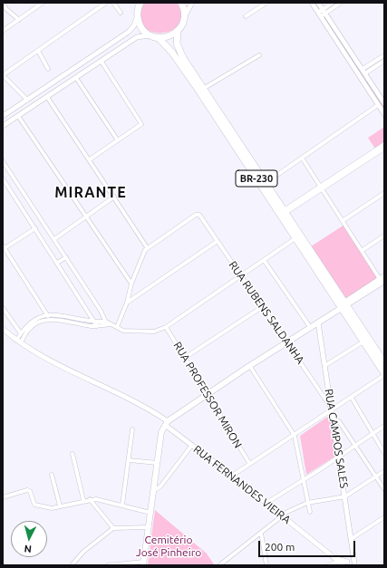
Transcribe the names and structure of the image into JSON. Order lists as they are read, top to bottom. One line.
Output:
{"streets":{"main road":["BR-230"],"street":["RUA RUBENS SALDANHA","RUA PROFESSOR MIRON","RUA CAMPOS SALES","RUA FERNANDES VIEIRA"]},"crossings":[["RUA RUBENS SALDANHA","RUA CAMPOS SALES"],["RUA CAMPOS SALES","RUA FERNANDES VIEIRA"]],"districts":["MIRANTE"],"parks":["Cemitério José Pinheiro"],"scale_bar":"200 m","north":"bottom"}
